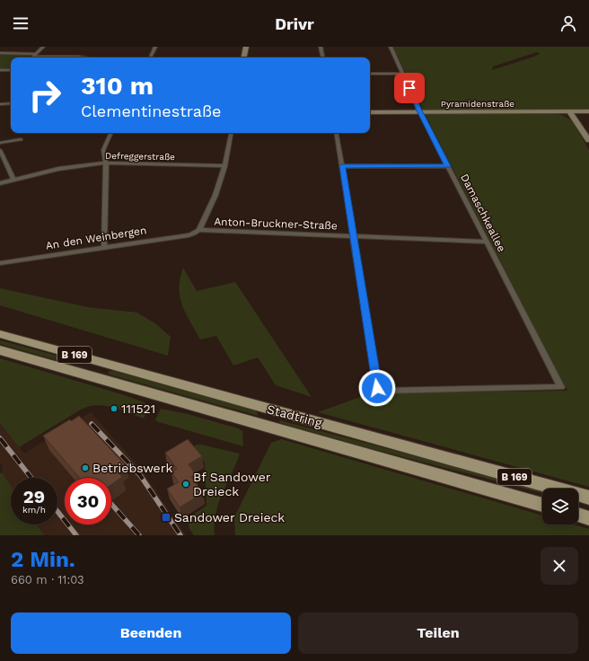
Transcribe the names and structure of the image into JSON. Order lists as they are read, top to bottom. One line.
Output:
{"streets":{"main road":["Pyramidenstraße","B 169","Stadtring"],"street":["Defreggerstraße","Damaschkeallee","Anton-Bruckner-Straße","An den Weinbergen"]},"crossings":[["Pyramidenstraße","Damaschkeallee"],["Damaschkeallee","Anton-Bruckner-Straße"],["Anton-Bruckner-Straße","An den Weinbergen"]],"places":{"other":["111521","Betriebswerk","Bf Sandower Dreieck"],"transit":["Sandower Dreieck"]},"page":{"header":"Drivr","turn":["310 m","Clementinestraße"],"speed":"29 km/h","limit":"30","heading":["2 Min.","660 m · 11:03"],"buttons":["Beenden","Teilen"]}}
